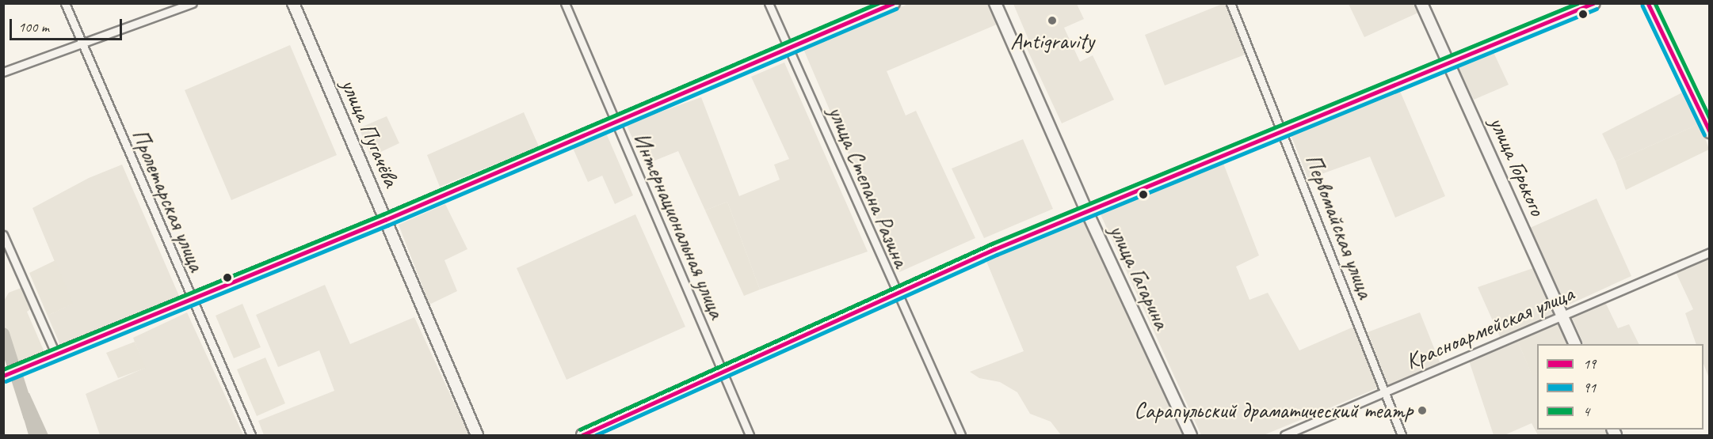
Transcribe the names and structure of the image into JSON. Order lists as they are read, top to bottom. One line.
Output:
{"streets":{"main road":["улица Пугачёва","улица Горького","улица Гагарина"],"street":["улица Степана Разина","Пролетарская улица","Интернациональная улица","Первомайская улица","Красноармейская улица"]},"crossings":[["улица Горького","Красноармейская улица"],["Первомайская улица","Красноармейская улица"]],"places":["Antigravity","Сарапульский драматический театр"],"lines":["transit line 19","transit line 4","transit line 91"],"legend":["19","91","4"],"scale_bar":"100 m"}
